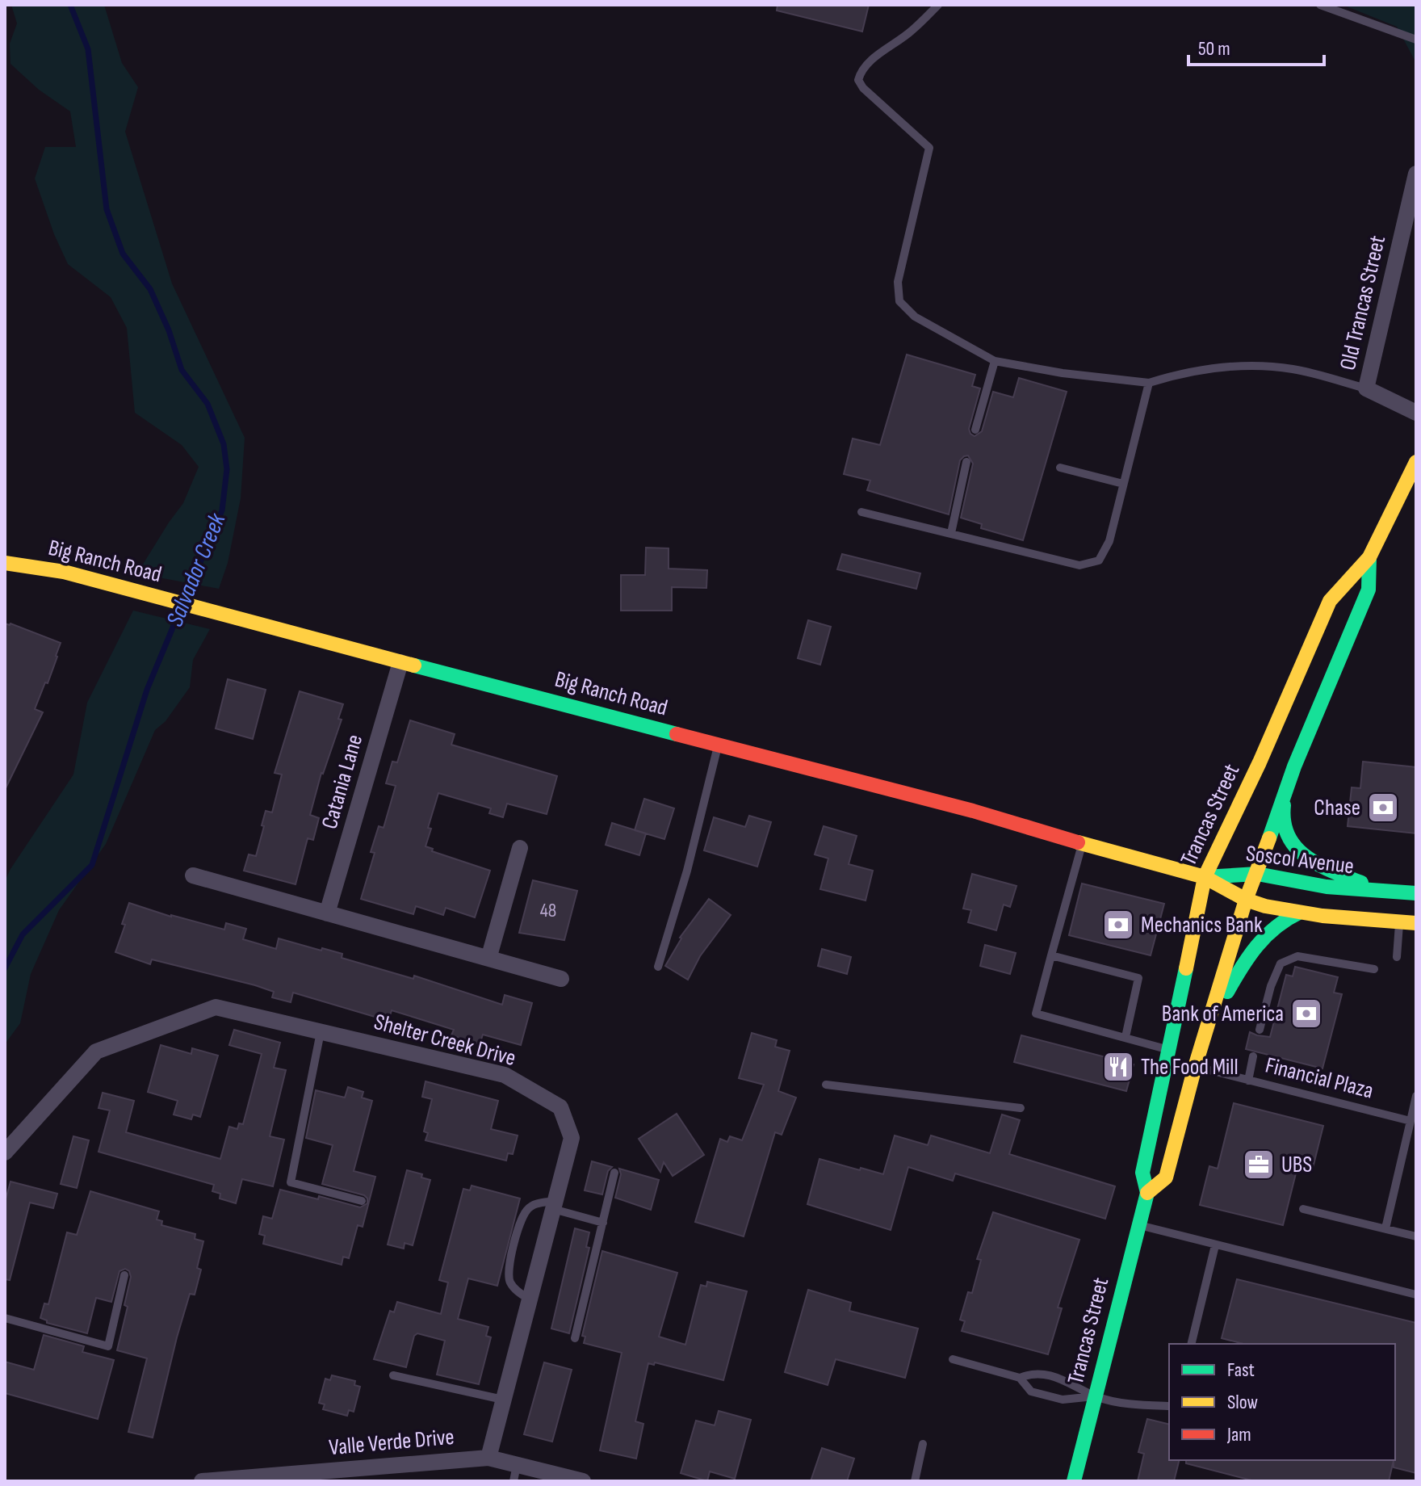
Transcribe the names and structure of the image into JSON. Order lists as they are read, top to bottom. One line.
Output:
{"streets":{"main road":["Big Ranch Road","Trancas Street","Soscol Avenue"],"street":["Old Trancas Street","Catania Lane","Shelter Creek Drive","Valle Verde Drive"],"lane":["Financial Plaza"]},"crossings":[["Big Ranch Road","Catania Lane"],["Big Ranch Road","Trancas Street"],["Big Ranch Road","Soscol Avenue"],["Trancas Street","Soscol Avenue"],["Trancas Street","Financial Plaza"],["Shelter Creek Drive","Valle Verde Drive"]],"water":["Salvador Creek"],"places":{"bank":["Chase","Mechanics Bank","Bank of America"],"restaurant":["The Food Mill"],"office":["UBS"]},"house_numbers":["48"],"legend":["Fast","Slow","Jam"],"scale_bar":"50 m"}
